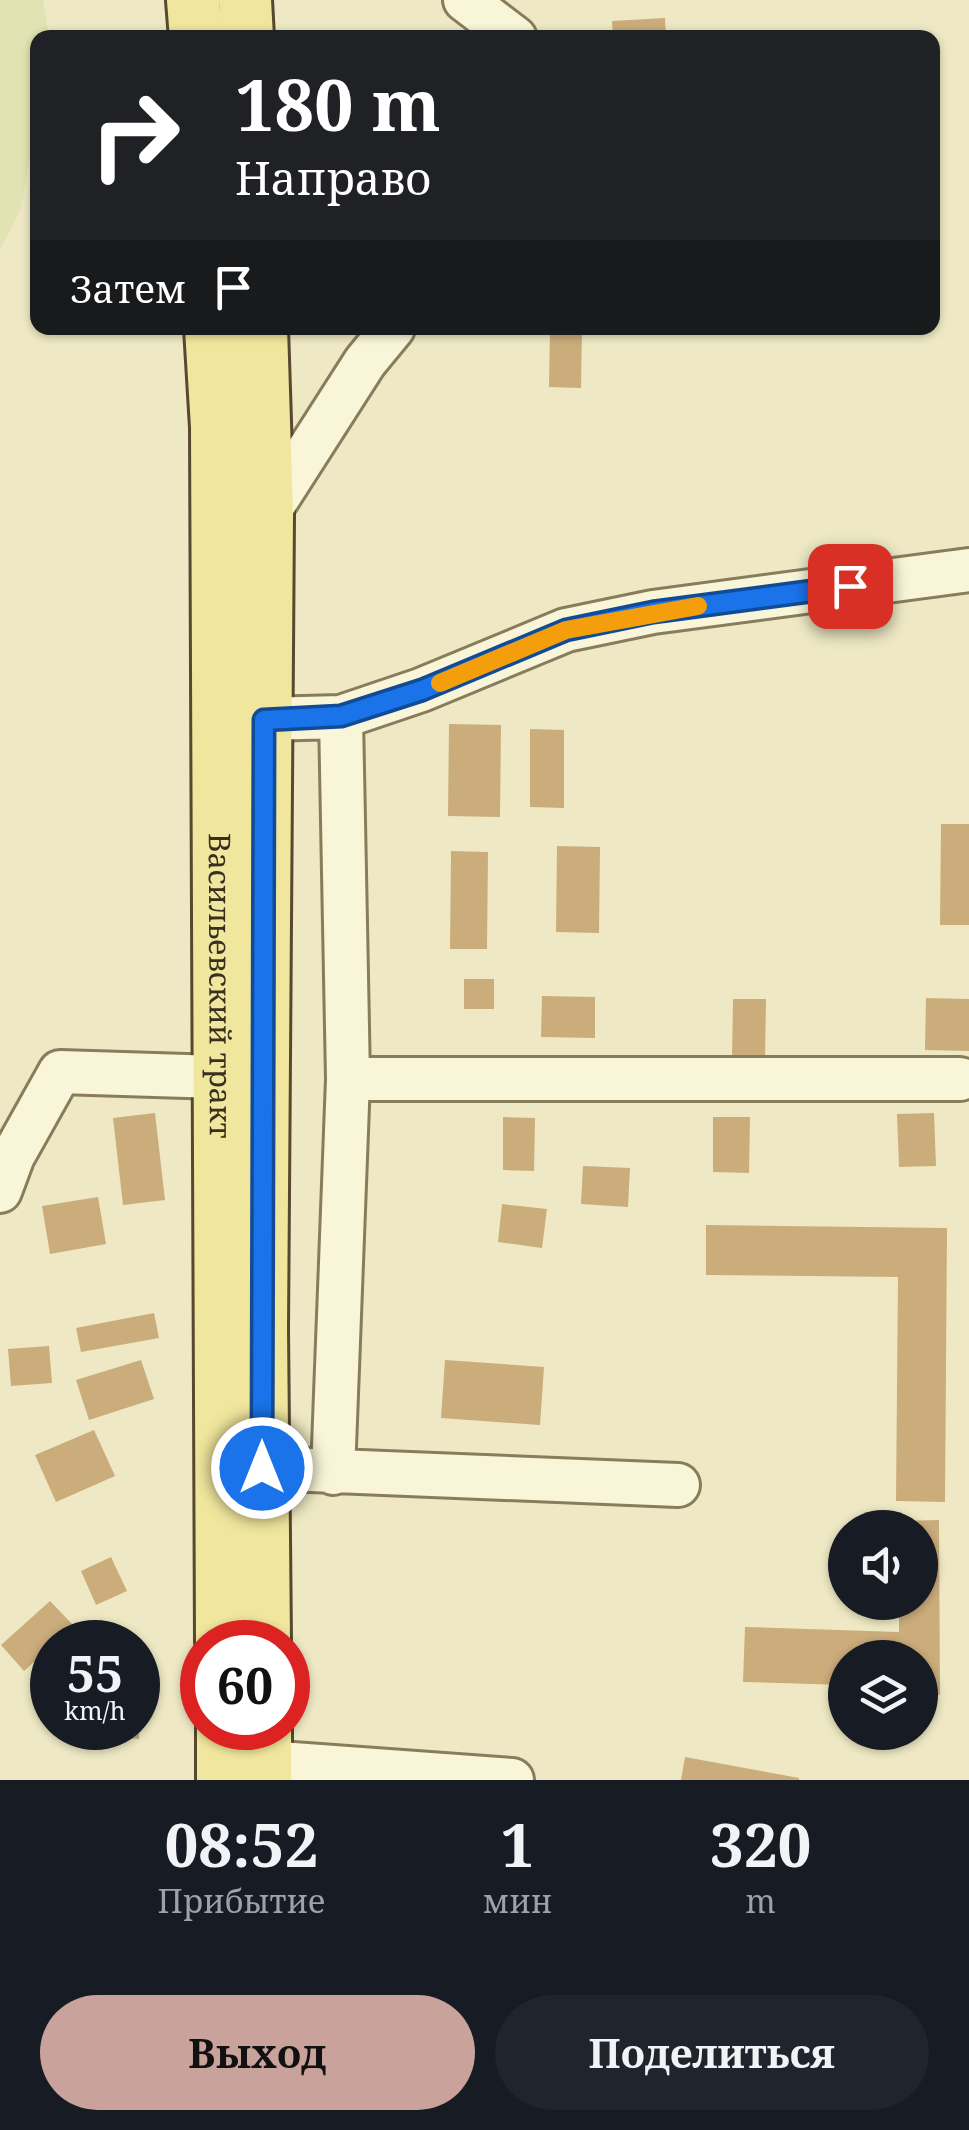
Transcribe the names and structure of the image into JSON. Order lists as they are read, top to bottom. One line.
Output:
{"streets":{"main road":["Васильевский тракт"]},"page":{"turn":["180 m","Направо"],"then":"Затем","speed":"55 km/h","limit":"60","eta":["08:52","Прибытие","1","мин","320","m"],"buttons":["Выход","Поделиться"]}}
